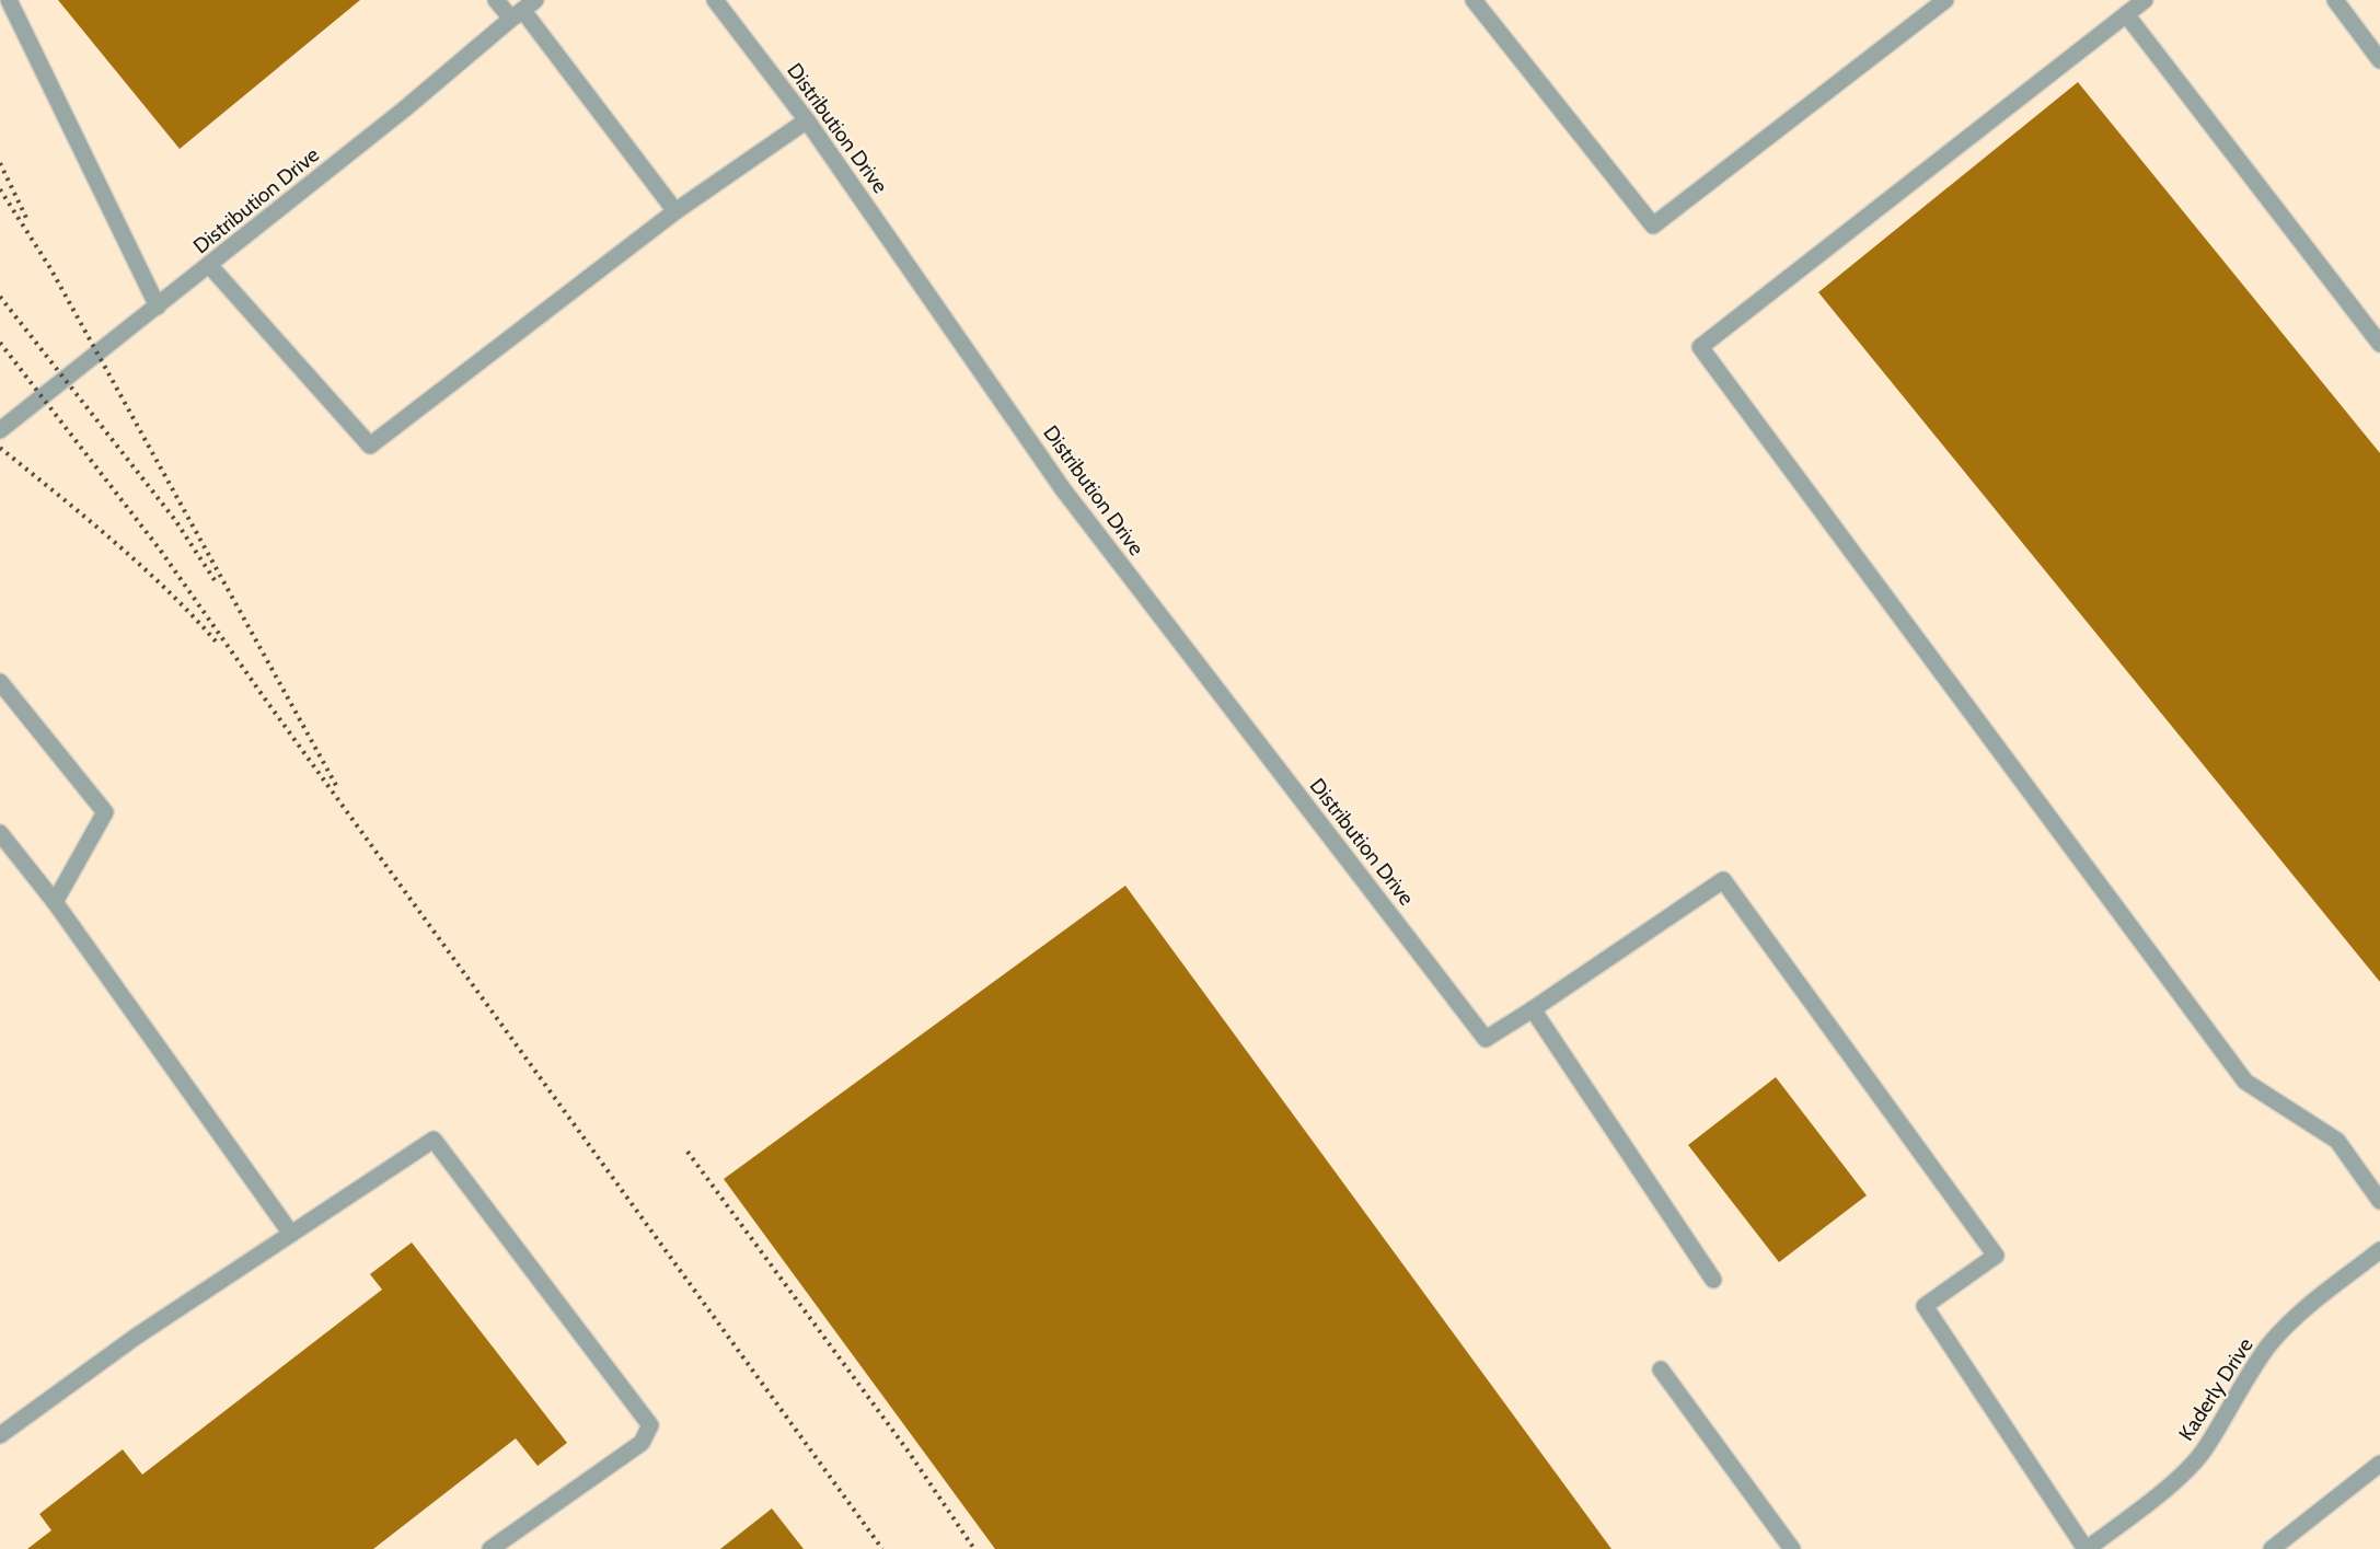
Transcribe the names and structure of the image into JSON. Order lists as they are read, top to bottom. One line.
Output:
{"streets":{"street":["Distribution Drive","Kaderly Drive"]}}
